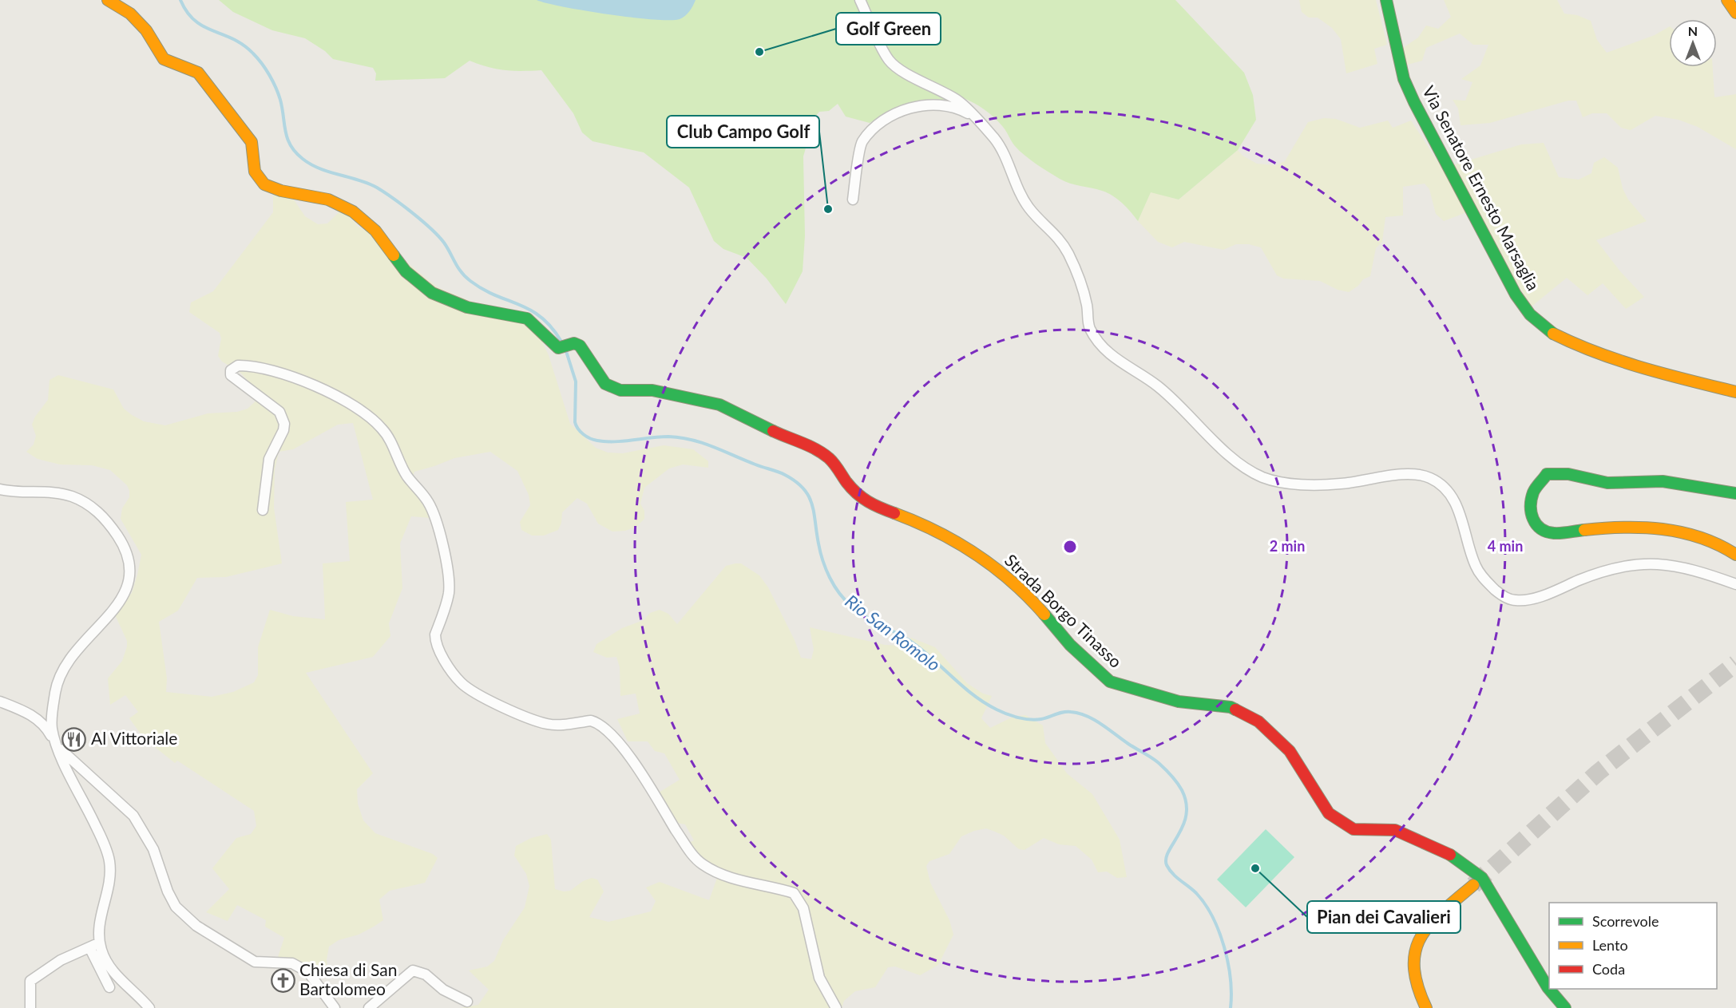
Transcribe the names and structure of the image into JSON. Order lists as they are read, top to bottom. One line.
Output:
{"streets":{"main road":["Via Senatore Ernesto Marsaglia","Strada Borgo Tinasso"]},"water":["Rio San Romolo"],"places":{"other":["Golf Green","Club Campo Golf","Pian dei Cavalieri"],"restaurant":["Al Vittoriale"],"church":["Chiesa di San Bartolomeo"]},"legend":["Scorrevole","Lento","Coda"],"north":"top","rings":["2 min","4 min"]}
